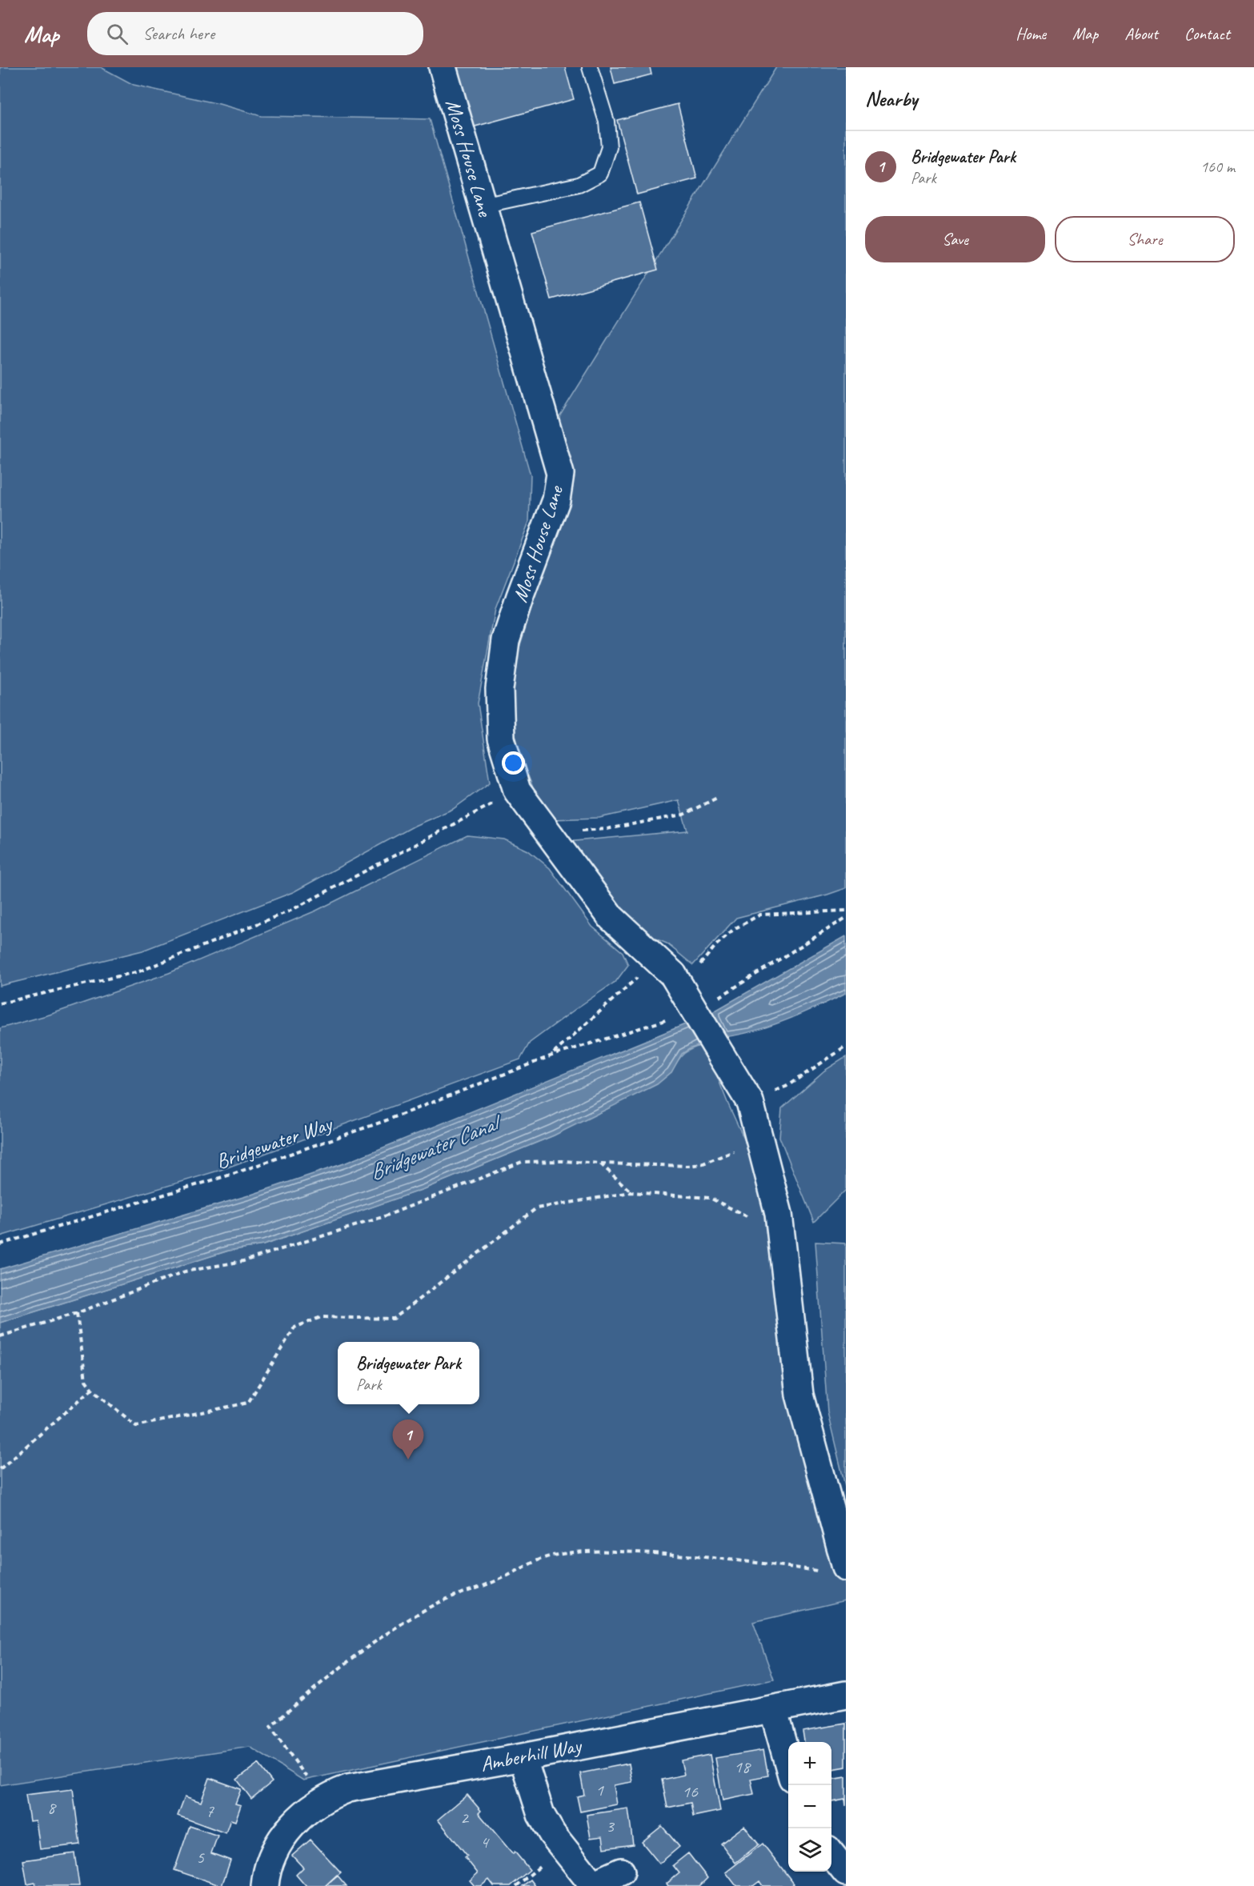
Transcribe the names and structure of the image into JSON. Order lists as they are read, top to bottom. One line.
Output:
{"streets":{"street":["Moss House Lane","Amberhill Way"],"path":["Bridgewater Way"]},"water":["Bridgewater Canal"],"house_numbers":["18","1","16","8","7","2","3","4","5"],"page":{"header":"Map","search":"Search here","nav":["Home","Map","About","Contact"],"heading":"Nearby","list":[{"mark":"1","name":"Bridgewater Park","note":"Park","value":"160 m"}],"buttons":["Save","Share"],"popup":["Bridgewater Park","Park"],"pins":"1","map_buttons":["+","−"]}}
